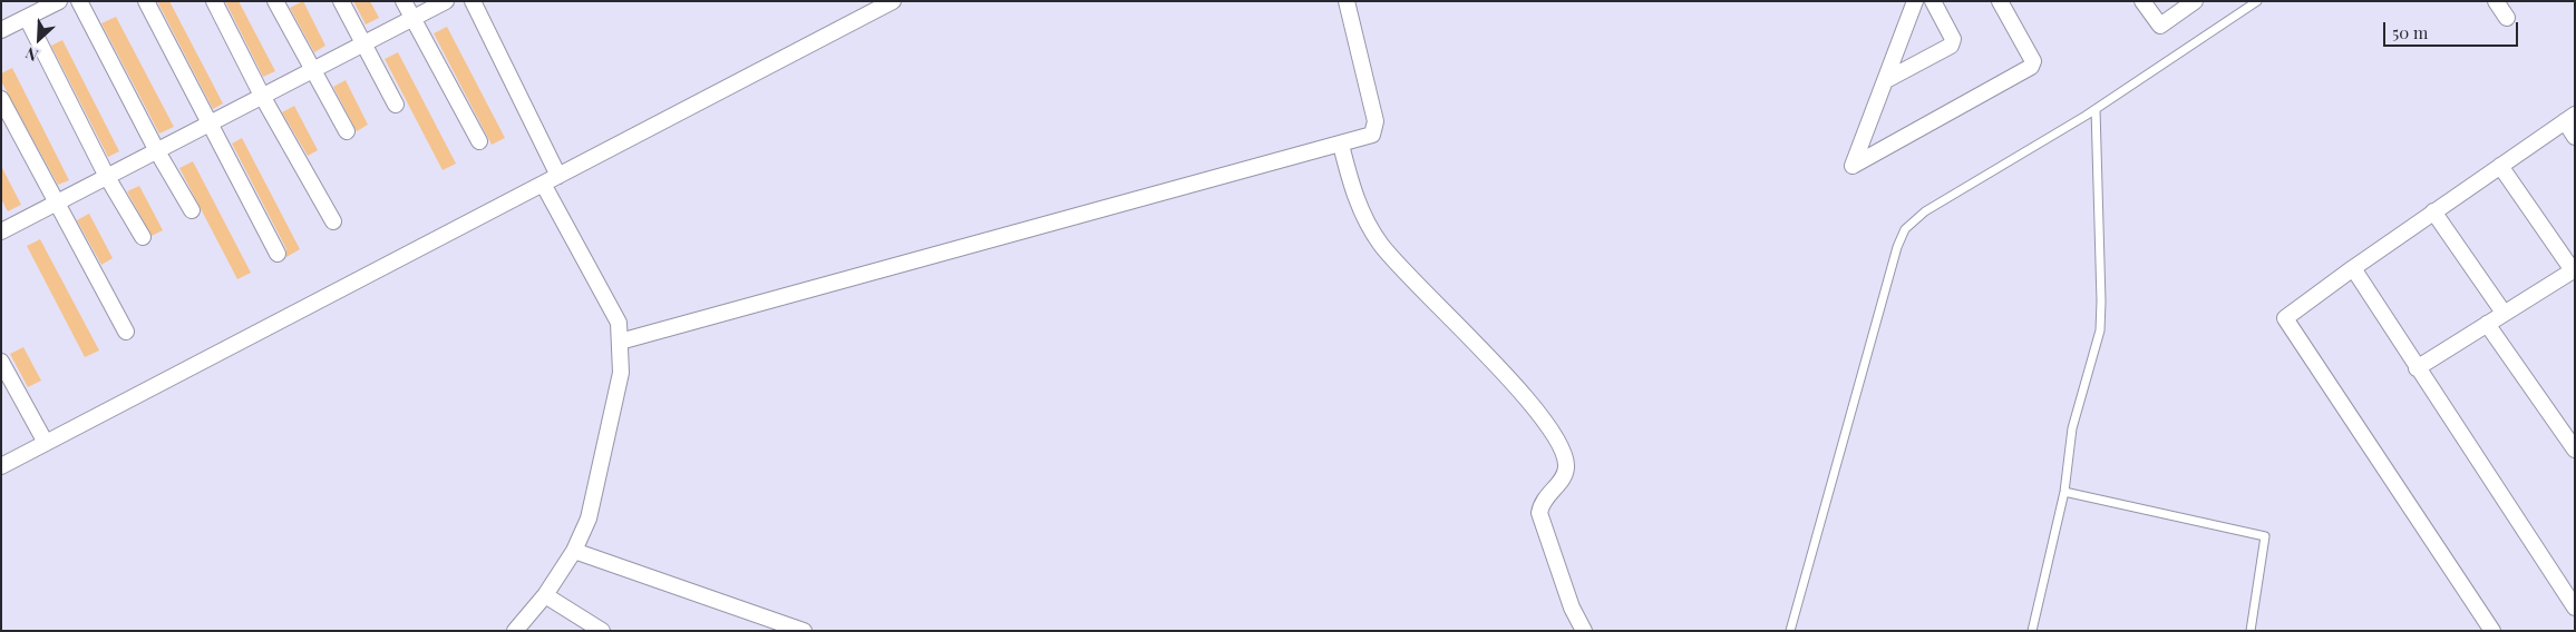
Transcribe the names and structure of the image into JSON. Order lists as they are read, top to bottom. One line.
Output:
{"scale_bar":"50 m","north":"bottom left"}
